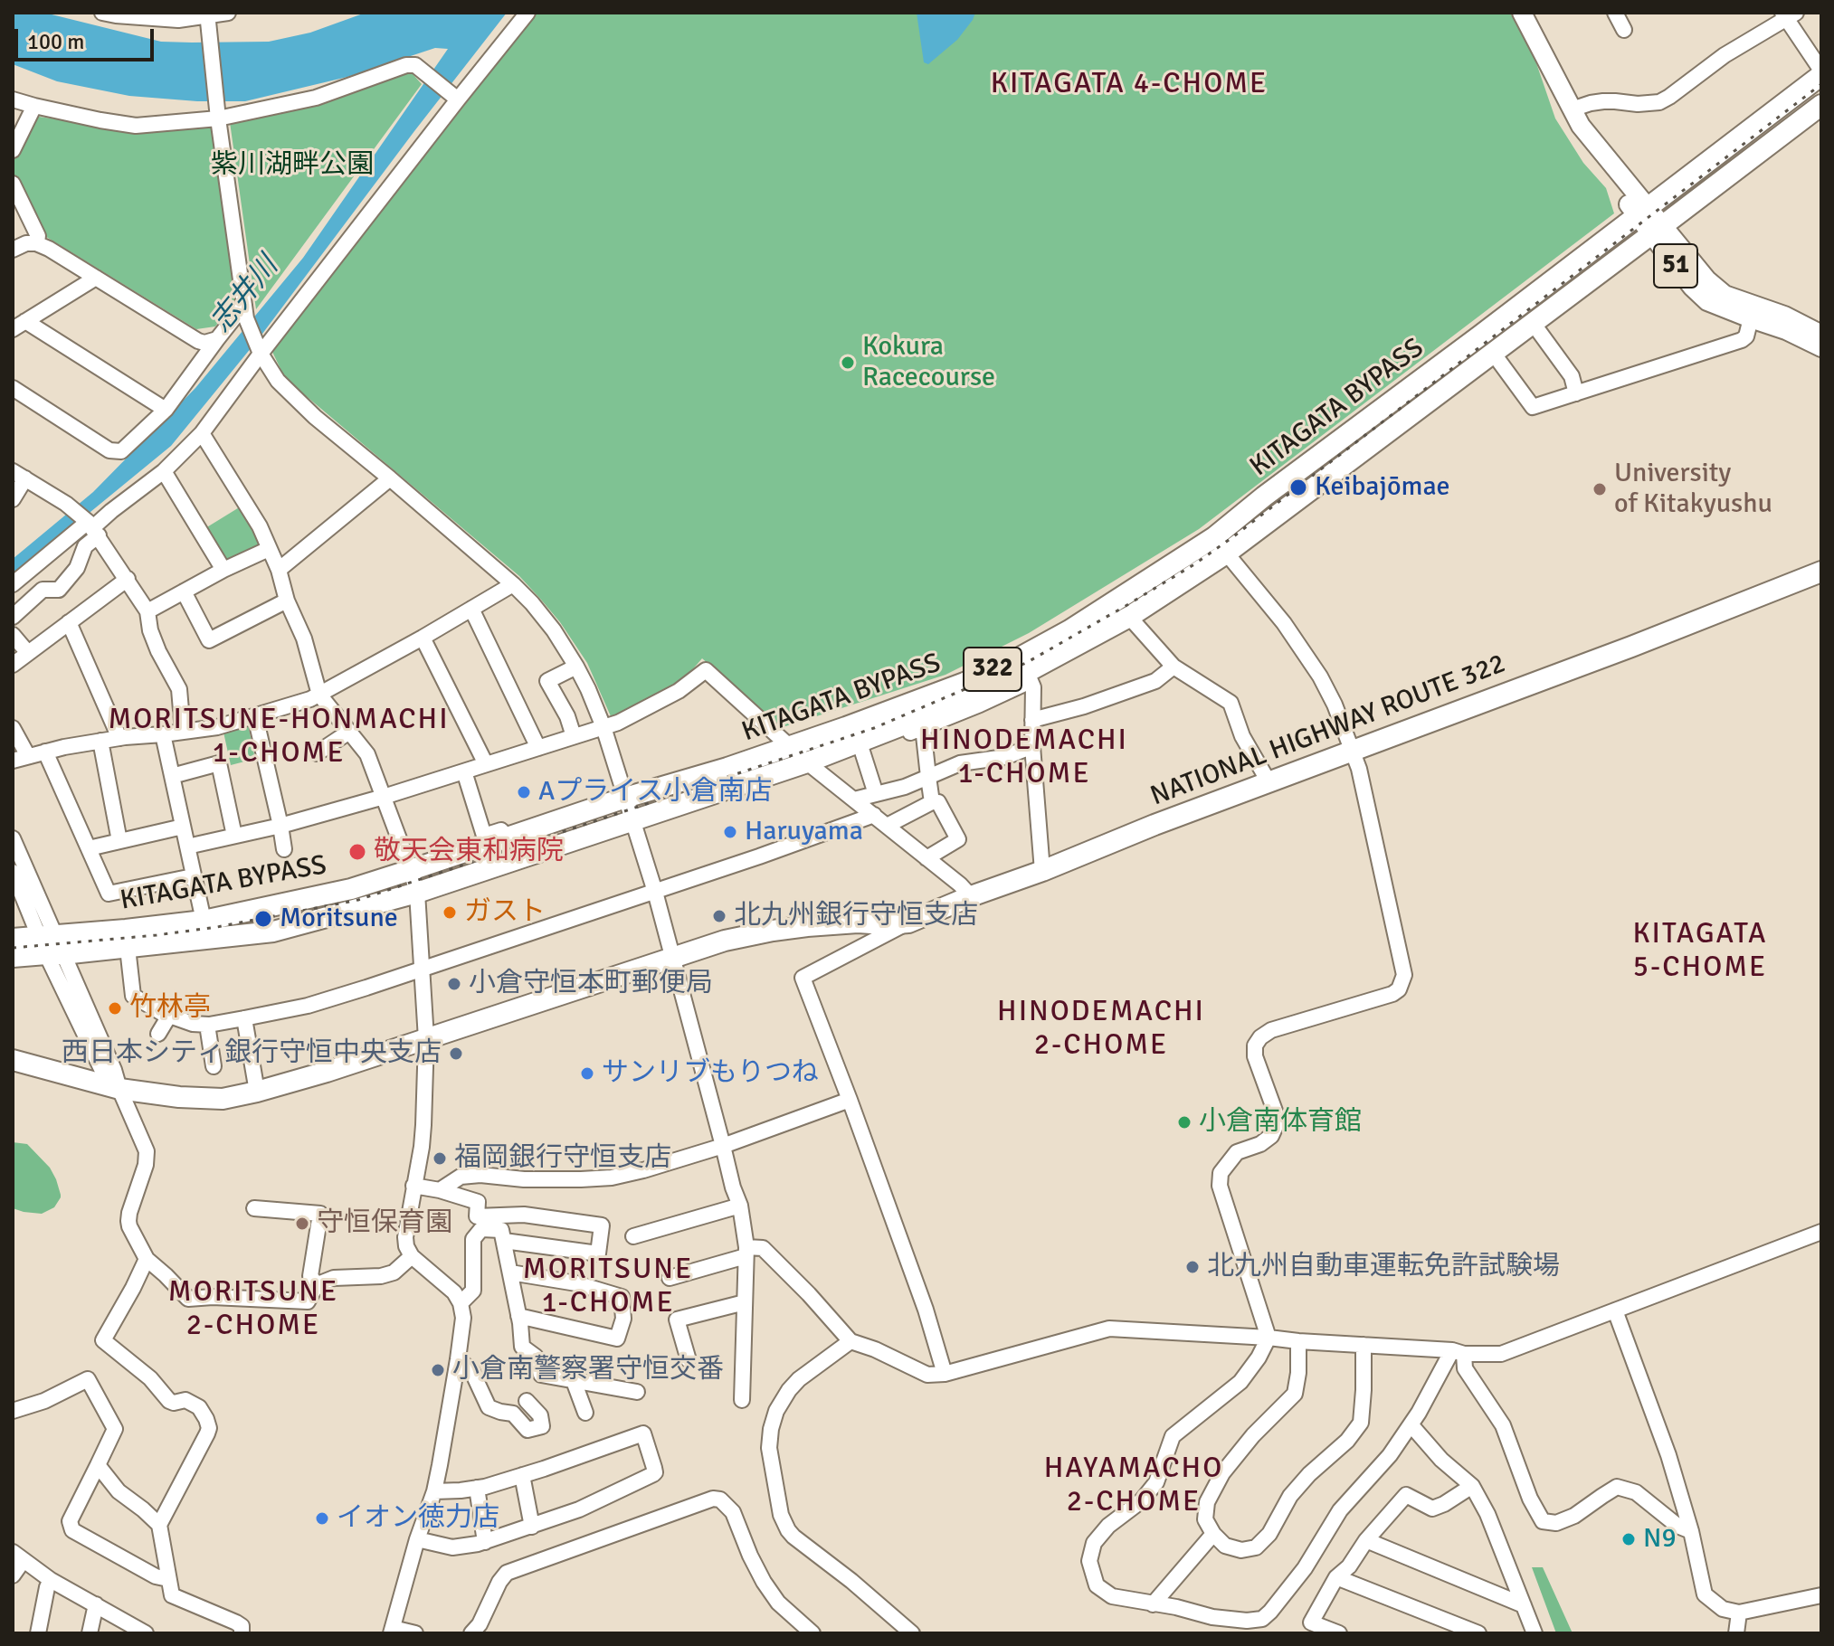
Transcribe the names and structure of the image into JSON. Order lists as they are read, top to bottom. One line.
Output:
{"streets":{"highway":["KITAGATA BYPASS","322","NATIONAL HIGHWAY ROUTE 322"],"main road":["51"]},"crossings":[["51","KITAGATA BYPASS"]],"districts":["KITAGATA 4-CHOME","MORITSUNE-HONMACHI 1-CHOME","HINODEMACHI 1-CHOME","KITAGATA 5-CHOME","HINODEMACHI 2-CHOME","MORITSUNE 1-CHOME","MORITSUNE 2-CHOME","HAYAMACHO 2-CHOME"],"water":["志井川"],"parks":["紫川湖畔公園"],"places":["Kokura Racecourse","Keibajōmae","University of Kitakyushu","Aプライス小倉南店","Haruyama","敬天会東和病院","ガスト","北九州銀行守恒支店","Moritsune","小倉守恒本町郵便局","竹林亭","西日本シティ銀行守恒中央支店","サンリブもりつね","小倉南体育館","福岡銀行守恒支店","守恒保育園","北九州自動車運転免許試験場","小倉南警察署守恒交番","イオン徳力店","N9"],"scale_bar":"100 m"}
